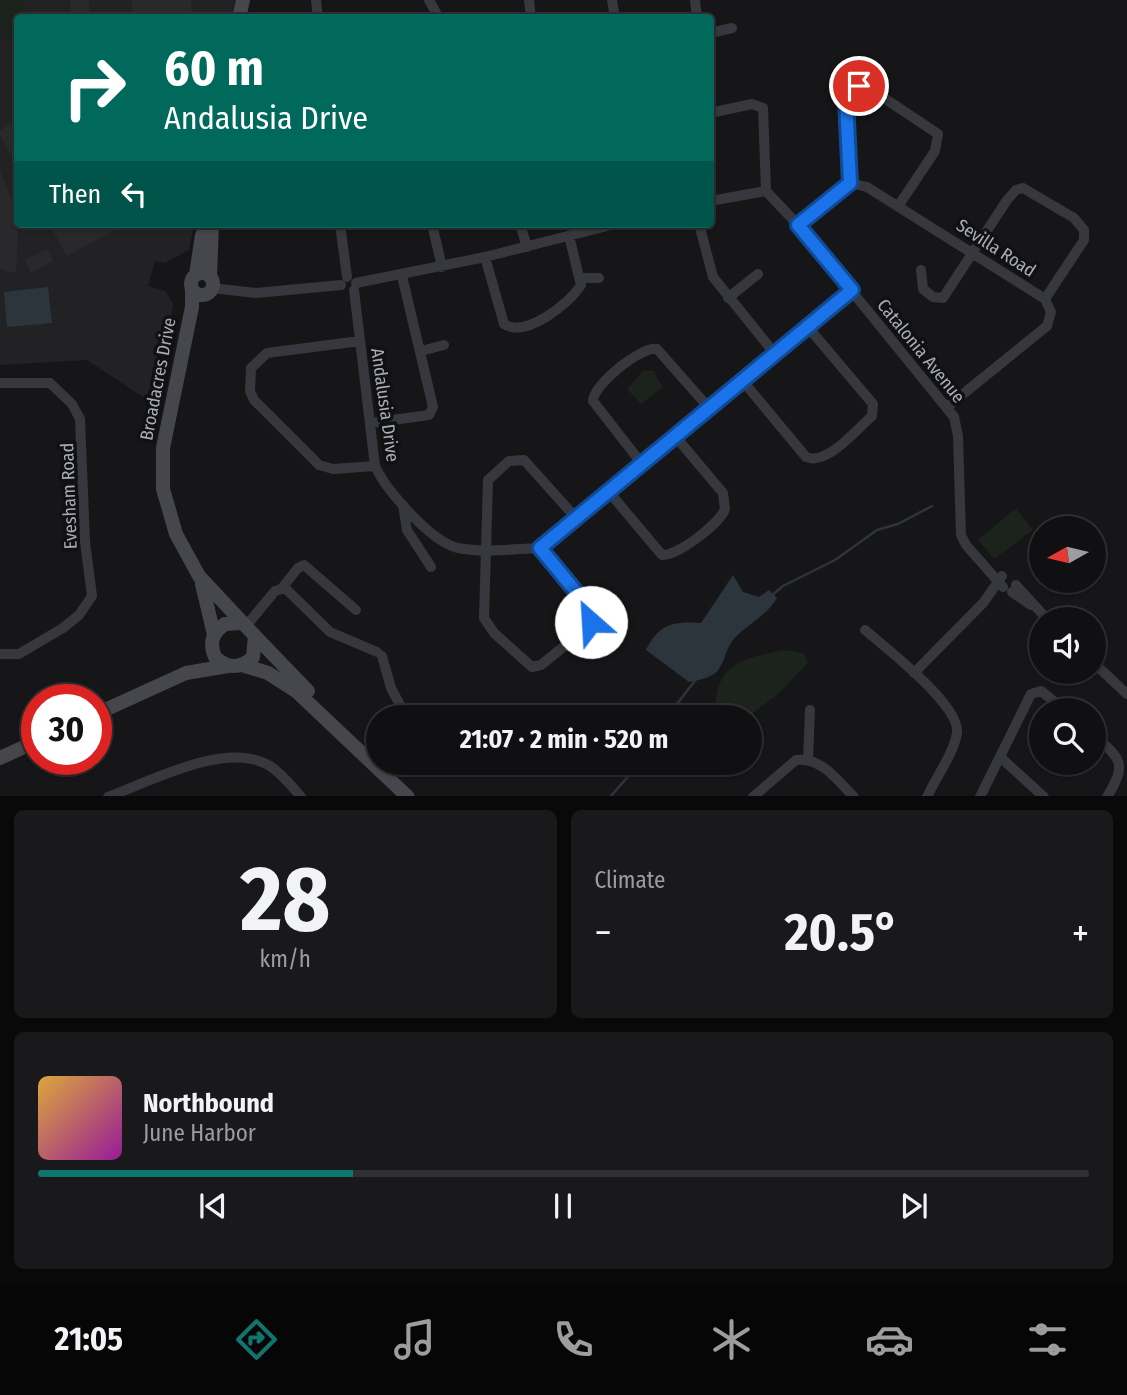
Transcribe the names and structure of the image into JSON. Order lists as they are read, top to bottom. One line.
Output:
{"streets":{"street":["Sevilla Road","Catalonia Avenue","Broadacres Drive","Andalusia Drive","Evesham Road"]},"crossings":[["Sevilla Road","Catalonia Avenue"]],"north":"left","page":{"turn":["60 m","Andalusia Drive"],"then":"Then","limit":"30","trip":"21:07 · 2 min · 520 m","tile":[["28","km/h"],"Climate"],"heat":["−","20.5°","+"],"song":["Northbound","June Harbor"],"tabs":"21:05"}}
